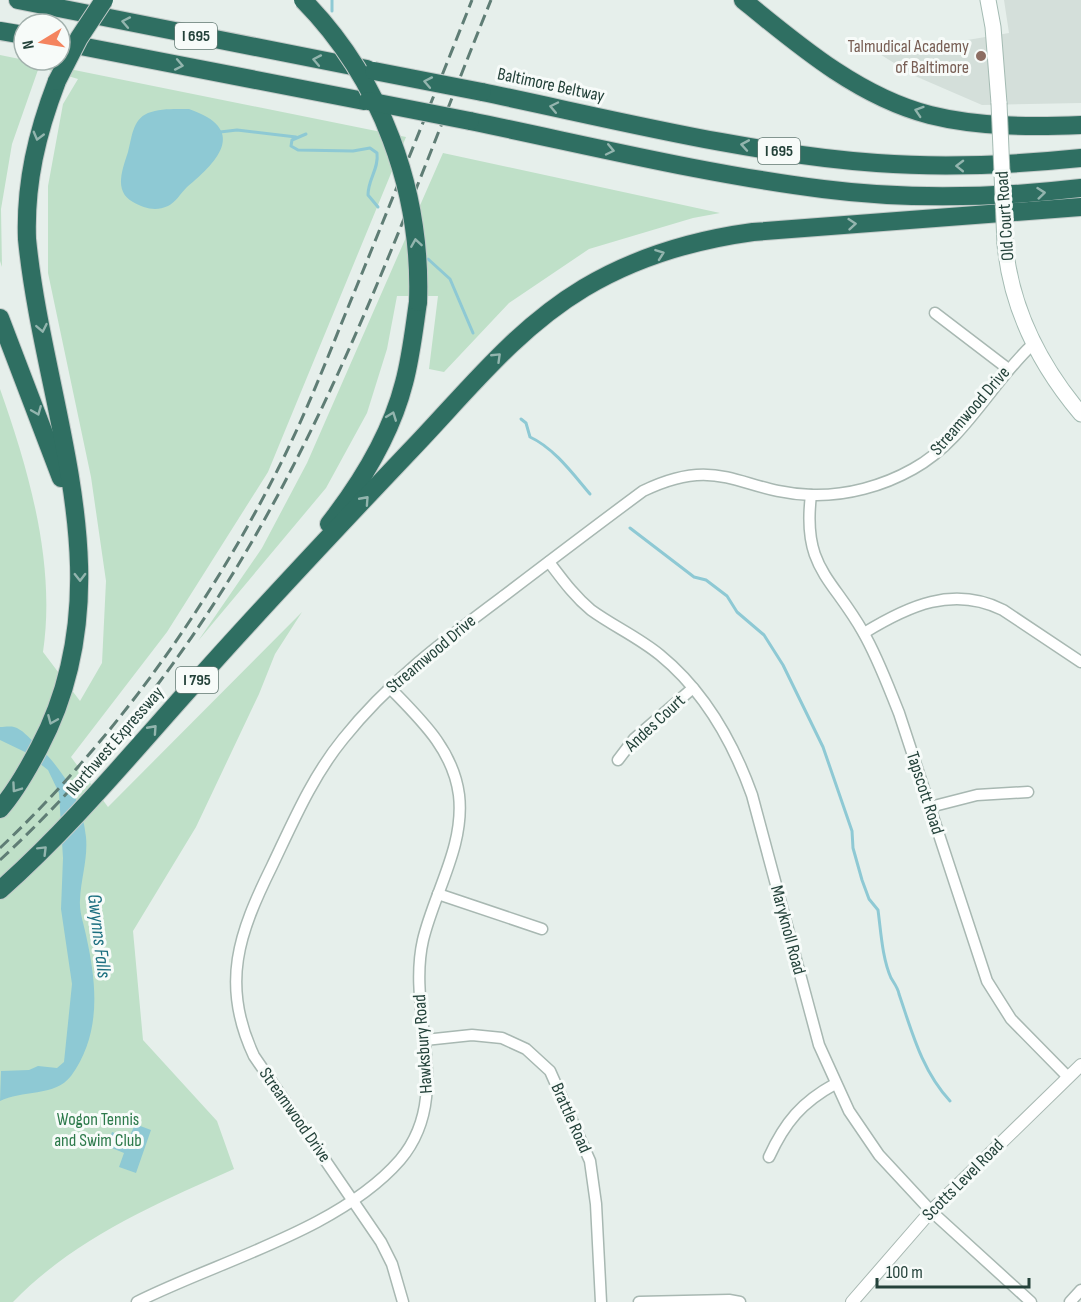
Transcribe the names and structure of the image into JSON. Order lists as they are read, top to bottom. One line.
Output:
{"streets":{"highway":["I 695","Baltimore Beltway","I 795","Northwest Expressway"],"main road":["Old Court Road"],"street":["Streamwood Drive","Andes Court","Tapscott Road","Maryknoll Road","Hawksbury Road","Brattle Road","Scotts Level Road"]},"crossings":[["Old Court Road","Streamwood Drive"],["Streamwood Drive","Tapscott Road"],["Streamwood Drive","Maryknoll Road"],["Streamwood Drive","Hawksbury Road"],["Andes Court","Maryknoll Road"],["Tapscott Road","Scotts Level Road"],["Maryknoll Road","Scotts Level Road"],["Hawksbury Road","Brattle Road"]],"one_way":["Northwest Expressway"],"water":["Gwynns Falls"],"parks":["Wogon Tennis and Swim Club"],"places":["Talmudical Academy of Baltimore"],"scale_bar":"100 m","north":"left"}
